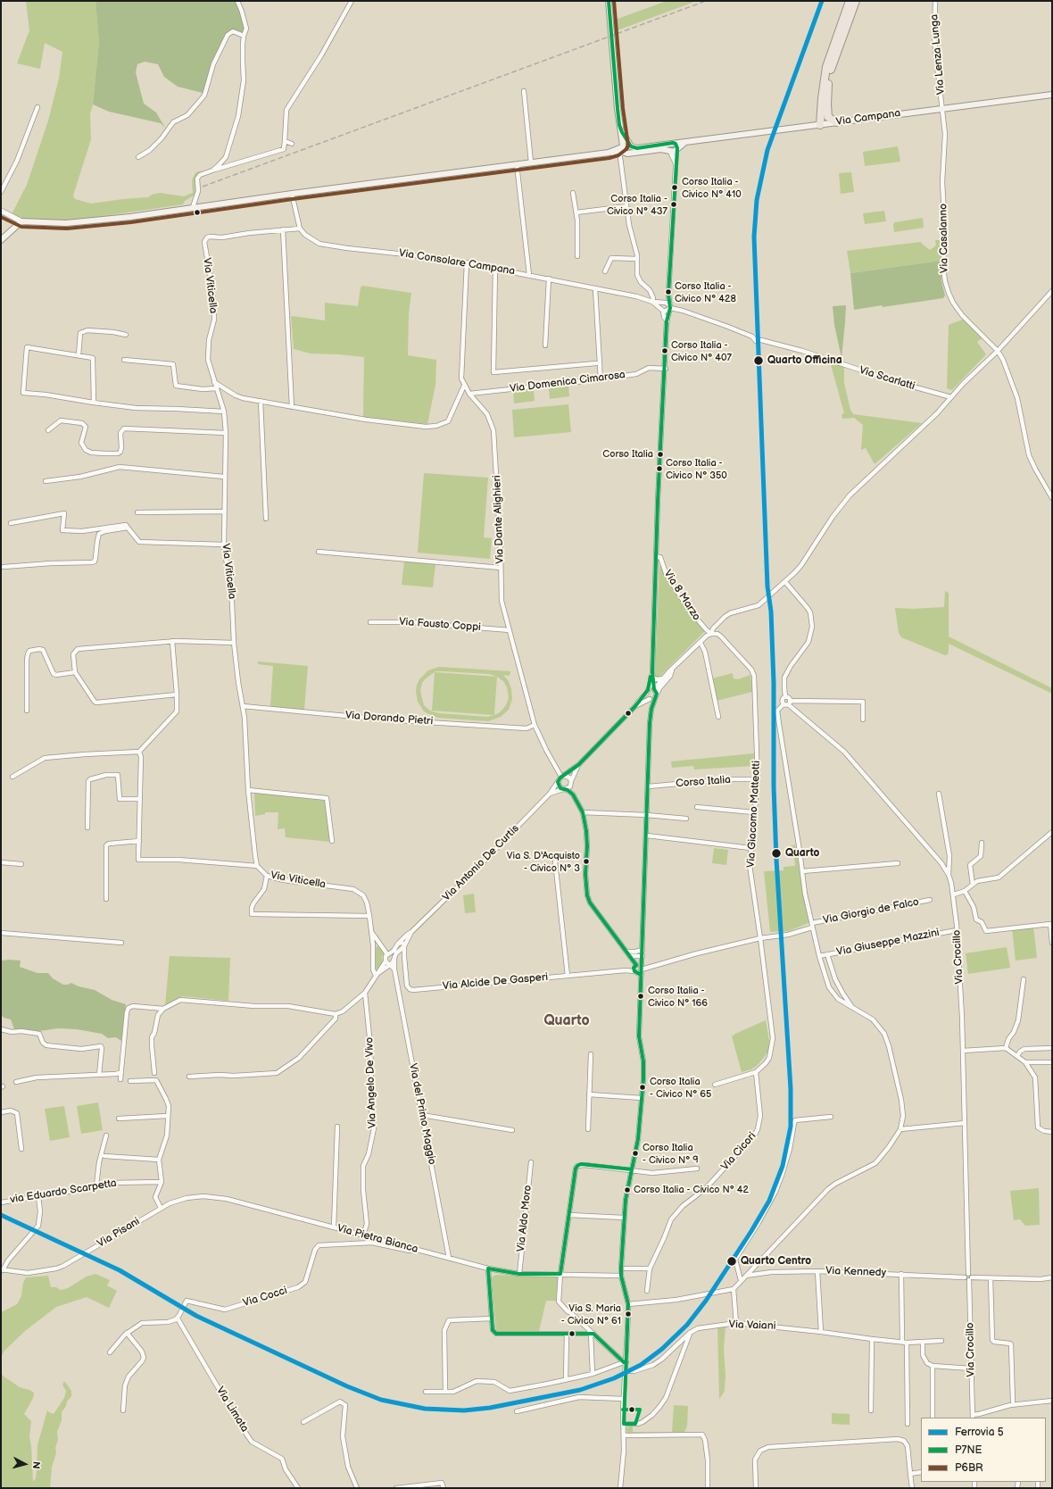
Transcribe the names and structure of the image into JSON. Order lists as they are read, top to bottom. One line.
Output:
{"streets":{"main road":["Via Campana"],"street":["Via Lenza Lunga","Via Casalanno","Via Consolare Campana","Via Viticella","Via Scarlatti","Via Domenica Cimarosa","Via Dante Alighieri","Via 8 Marzo","Via Fausto Coppi","Via Dorando Pietri","Corso Italia","Via Giacomo Matteotti","Via Antonio De Curtis","Via Giorgio de Falco","Via Giuseppe Mazzini","Via Crocillo","Via Alcide De Gasperi","Via Angelo De Vivo","Via del Primo Maggio","Via Cicori","via Eduardo Scarpetta","Via Aldo Moro","Via Pisani","Via Pietra Bianca","Via Kennedy","Via Cocci","Via Vaiani","Via Limata"]},"crossings":[["Via Lenza Lunga","Via Campana"],["Via Lenza Lunga","Via Casalanno"],["Via Campana","Via Casalanno"],["Via Consolare Campana","Via Viticella"],["Via Consolare Campana","Via Dante Alighieri"],["Via Viticella","Via Dorando Pietri"],["Via Domenica Cimarosa","Via Dante Alighieri"],["Via Dante Alighieri","Via Fausto Coppi"],["Via Dante Alighieri","Via Dorando Pietri"],["Via Dante Alighieri","Via Antonio De Curtis"],["Via 8 Marzo","Via Giacomo Matteotti"],["Corso Italia","Via Giacomo Matteotti"],["Via Giacomo Matteotti","Via Cicori"],["Via Antonio De Curtis","Via Alcide De Gasperi"],["Via Antonio De Curtis","Via Angelo De Vivo"],["Via Antonio De Curtis","Via del Primo Maggio"],["Via Giorgio de Falco","Via Giuseppe Mazzini"],["Via Giorgio de Falco","Via Crocillo"],["Via Giuseppe Mazzini","Via Crocillo"],["Via Crocillo","Via Kennedy"],["Via Angelo De Vivo","Via Pietra Bianca"],["Via del Primo Maggio","Via Pietra Bianca"],["Via Aldo Moro","Via Pietra Bianca"],["Via Pisani","Via Pietra Bianca"],["Via Pietra Bianca","Via Cocci"],["Via Cocci","Via Limata"]],"districts":["Quarto"],"places":["Corso Italia - Civico N° 410","Corso Italia - Civico N° 437","Corso Italia - Civico N° 428","Corso Italia - Civico N° 407","Quarto Officina","Corso Italia","Corso Italia - Civico N° 350","Quarto","Via S. D'Acquisto - Civico N° 3","Corso Italia - Civico N° 166","Corso Italia - Civico N° 65","Corso Italia - Civico N° 9","Corso Italia - Civico N° 42","Quarto Centro","Via S. Maria - Civico N° 61"],"lines":["rail line 5","transit line P7NE","transit line P6BR"],"legend":["Ferrovia 5","P7NE","P6BR"],"north":"right"}
